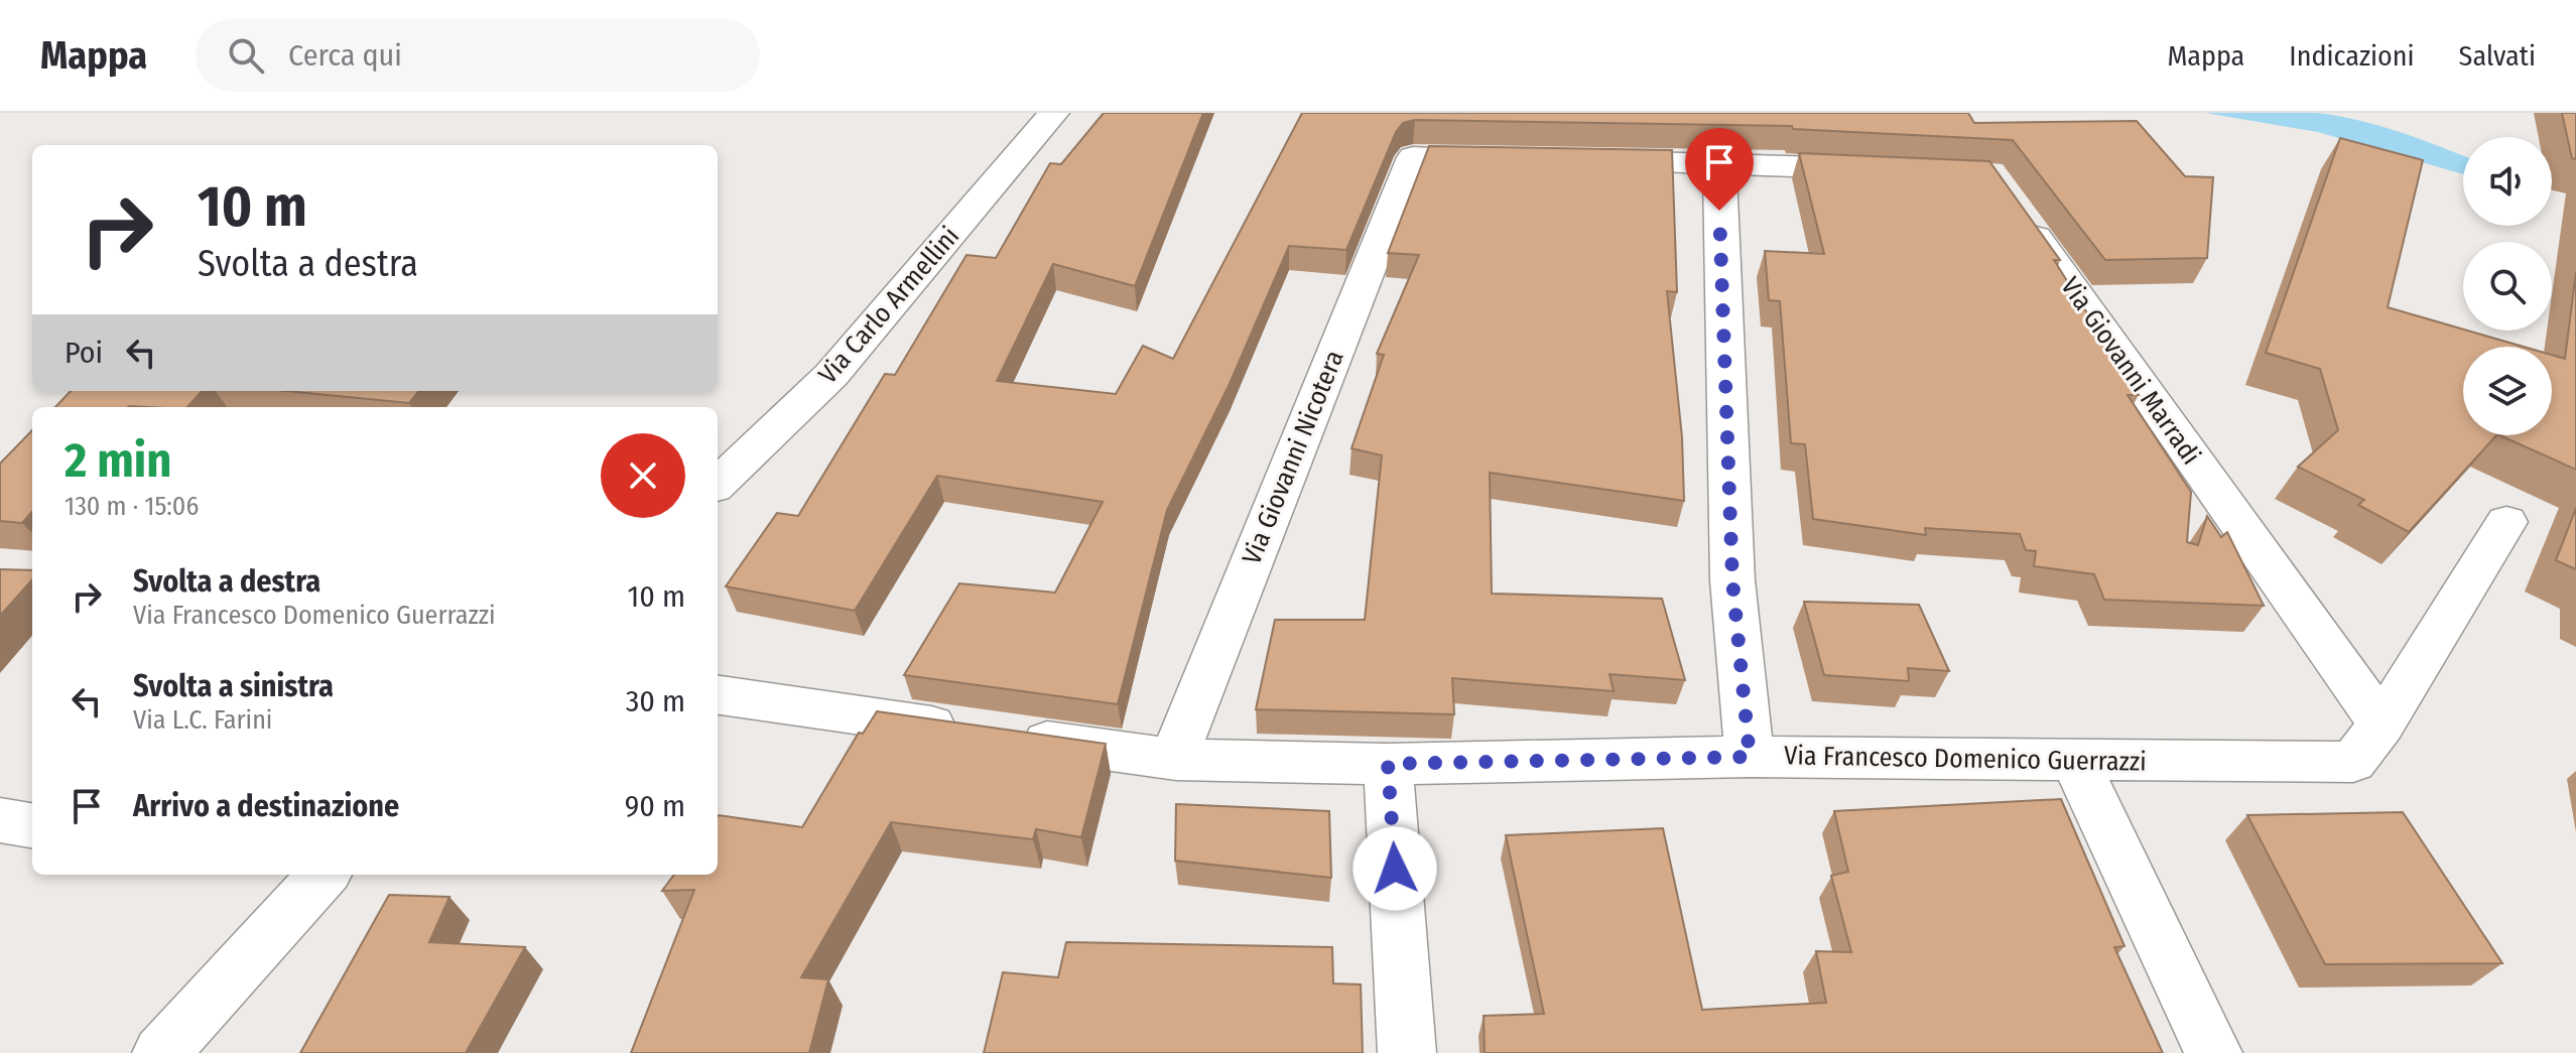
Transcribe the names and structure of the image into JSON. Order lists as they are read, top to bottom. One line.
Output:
{"streets":{"street":["Via Carlo Armellini","Via Giovanni Marradi","Via Giovanni Nicotera","Via Francesco Domenico Guerrazzi"]},"crossings":[["Via Giovanni Marradi","Via Francesco Domenico Guerrazzi"],["Via Giovanni Nicotera","Via Francesco Domenico Guerrazzi"]],"page":{"header":"Mappa","search":"Cerca qui","nav":["Mappa","Indicazioni","Salvati"],"turn":["10 m","Svolta a destra"],"then":"Poi","heading":["2 min","130 m · 15:06"],"list":[{"name":"Svolta a destra","note":"Via Francesco Domenico Guerrazzi","value":"10 m"},{"name":"Svolta a sinistra","note":"Via L.C. Farini","value":"30 m"},{"name":"Arrivo a destinazione","value":"90 m"}]}}
